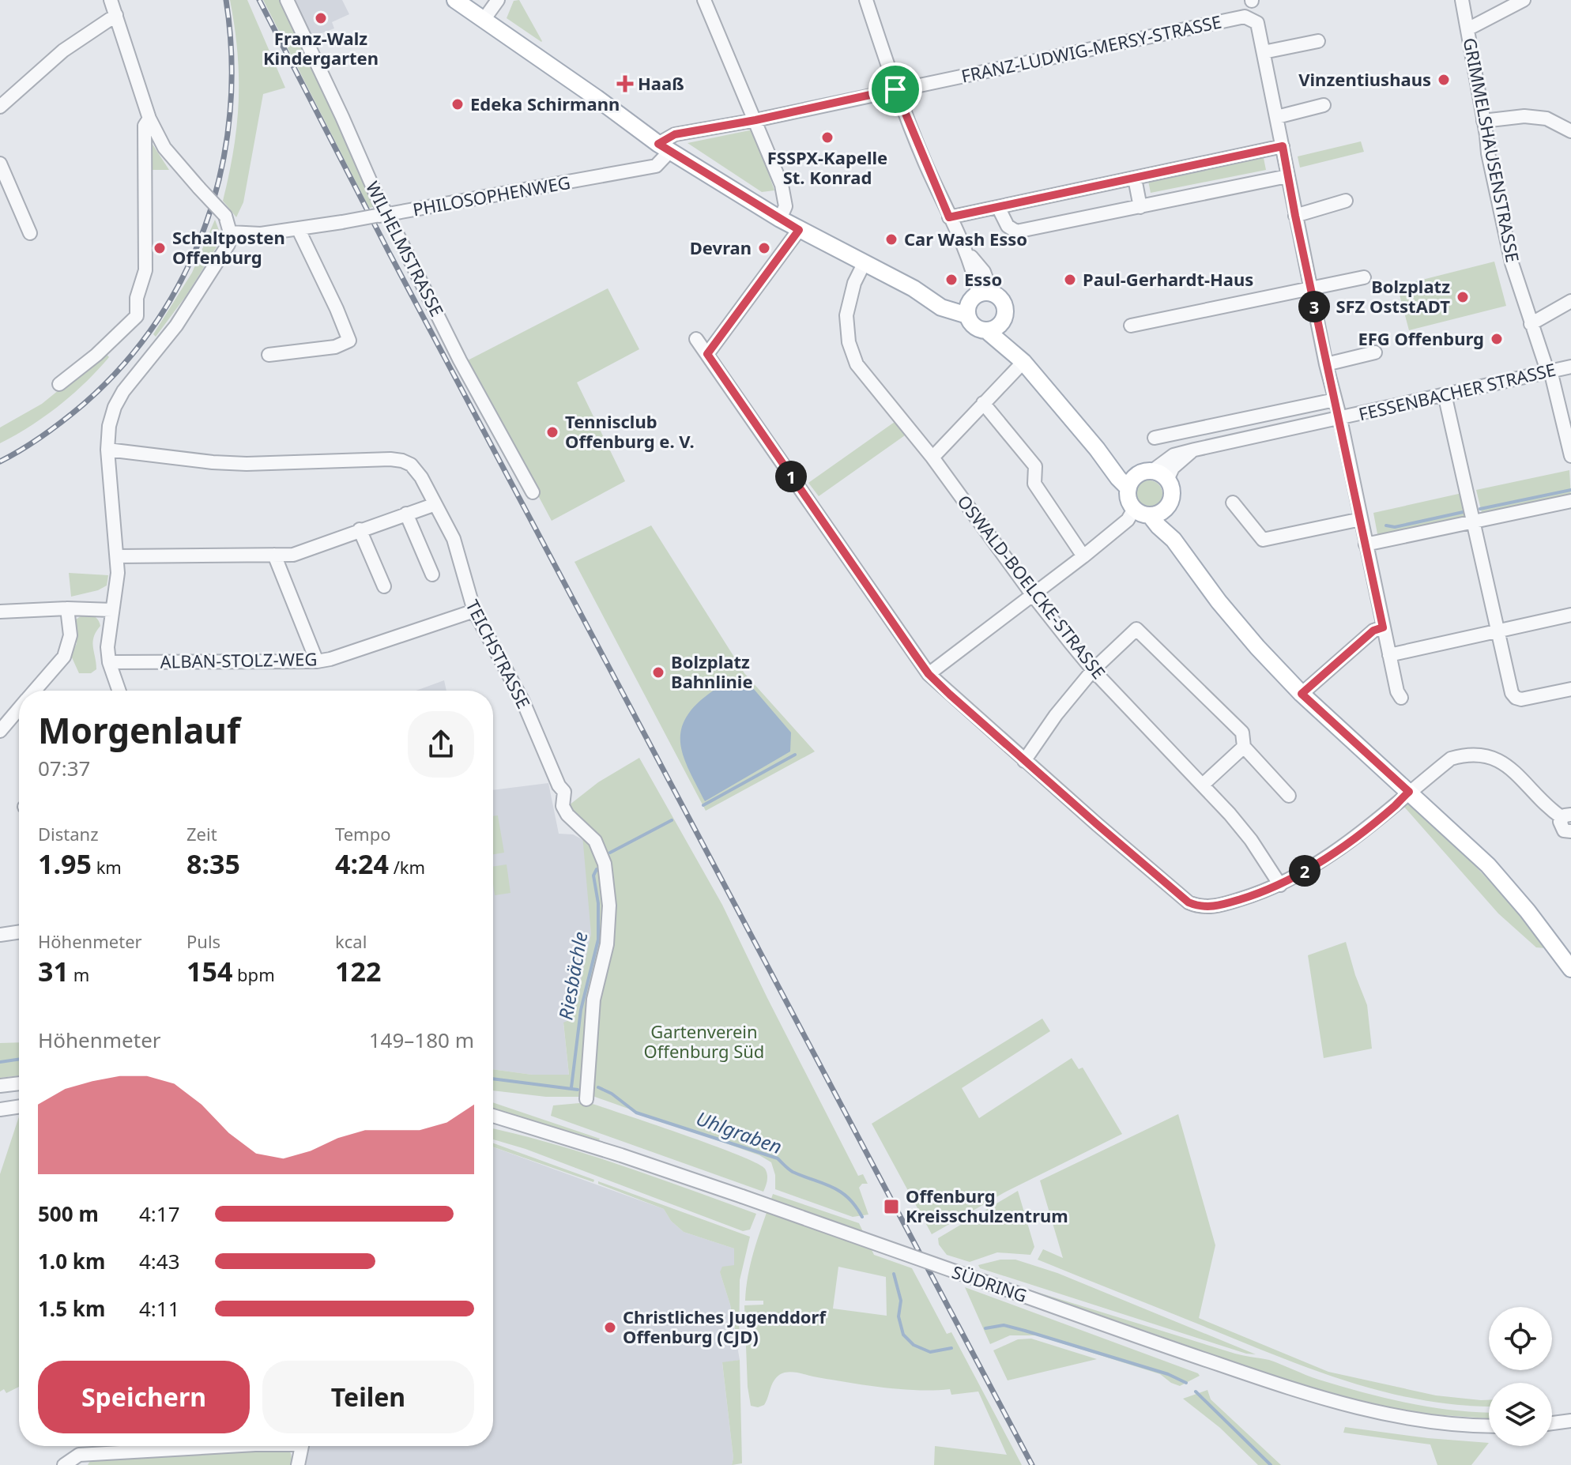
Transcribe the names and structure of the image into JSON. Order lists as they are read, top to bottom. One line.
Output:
{"streets":{"street":["FRANZ-LUDWIG-MERSY-STRASSE","GRIMMELSHAUSENSTRASSE","PHILOSOPHENWEG","WILHELMSTRASSE","FESSENBACHER STRASSE","OSWALD-BOELCKE-STRASSE","TEICHSTRASSE","ALBAN-STOLZ-WEG","SÜDRING"]},"crossings":[["FRANZ-LUDWIG-MERSY-STRASSE","PHILOSOPHENWEG"],["FRANZ-LUDWIG-MERSY-STRASSE","FESSENBACHER STRASSE"],["GRIMMELSHAUSENSTRASSE","FESSENBACHER STRASSE"],["PHILOSOPHENWEG","WILHELMSTRASSE"],["TEICHSTRASSE","ALBAN-STOLZ-WEG"]],"water":["Riesbächle","Uhlgraben"],"parks":["Gartenverein Offenburg Süd"],"places":{"other":["Franz-Walz Kindergarten","Vinzentiushaus","Edeka Schirmann","FSSPX-Kapelle St. Konrad","Car Wash Esso","Schaltposten Offenburg","Devran","Esso","Paul-Gerhardt-Haus","Bolzplatz SFZ OststADT","EFG Offenburg","Tennisclub Offenburg e. V.","Bolzplatz Bahnlinie","Christliches Jugenddorf Offenburg (CJD)"],"health":["Haaß"],"transit":["Offenburg Kreisschulzentrum"]},"page":{"pins":["3","1","2"],"heading":["Morgenlauf","07:37"],"stats":[["Distanz","1.95 km"],["Zeit","8:35"],["Tempo","4:24 /km"],["Höhenmeter","31 m"],["Puls","154 bpm"],["kcal","122"]],"chart":["Höhenmeter","149–180 m"],"list":[{"name":"500 m","note":"4:17"},{"name":"1.0 km","note":"4:43"},{"name":"1.5 km","note":"4:11"}],"buttons":["Speichern","Teilen"]}}
